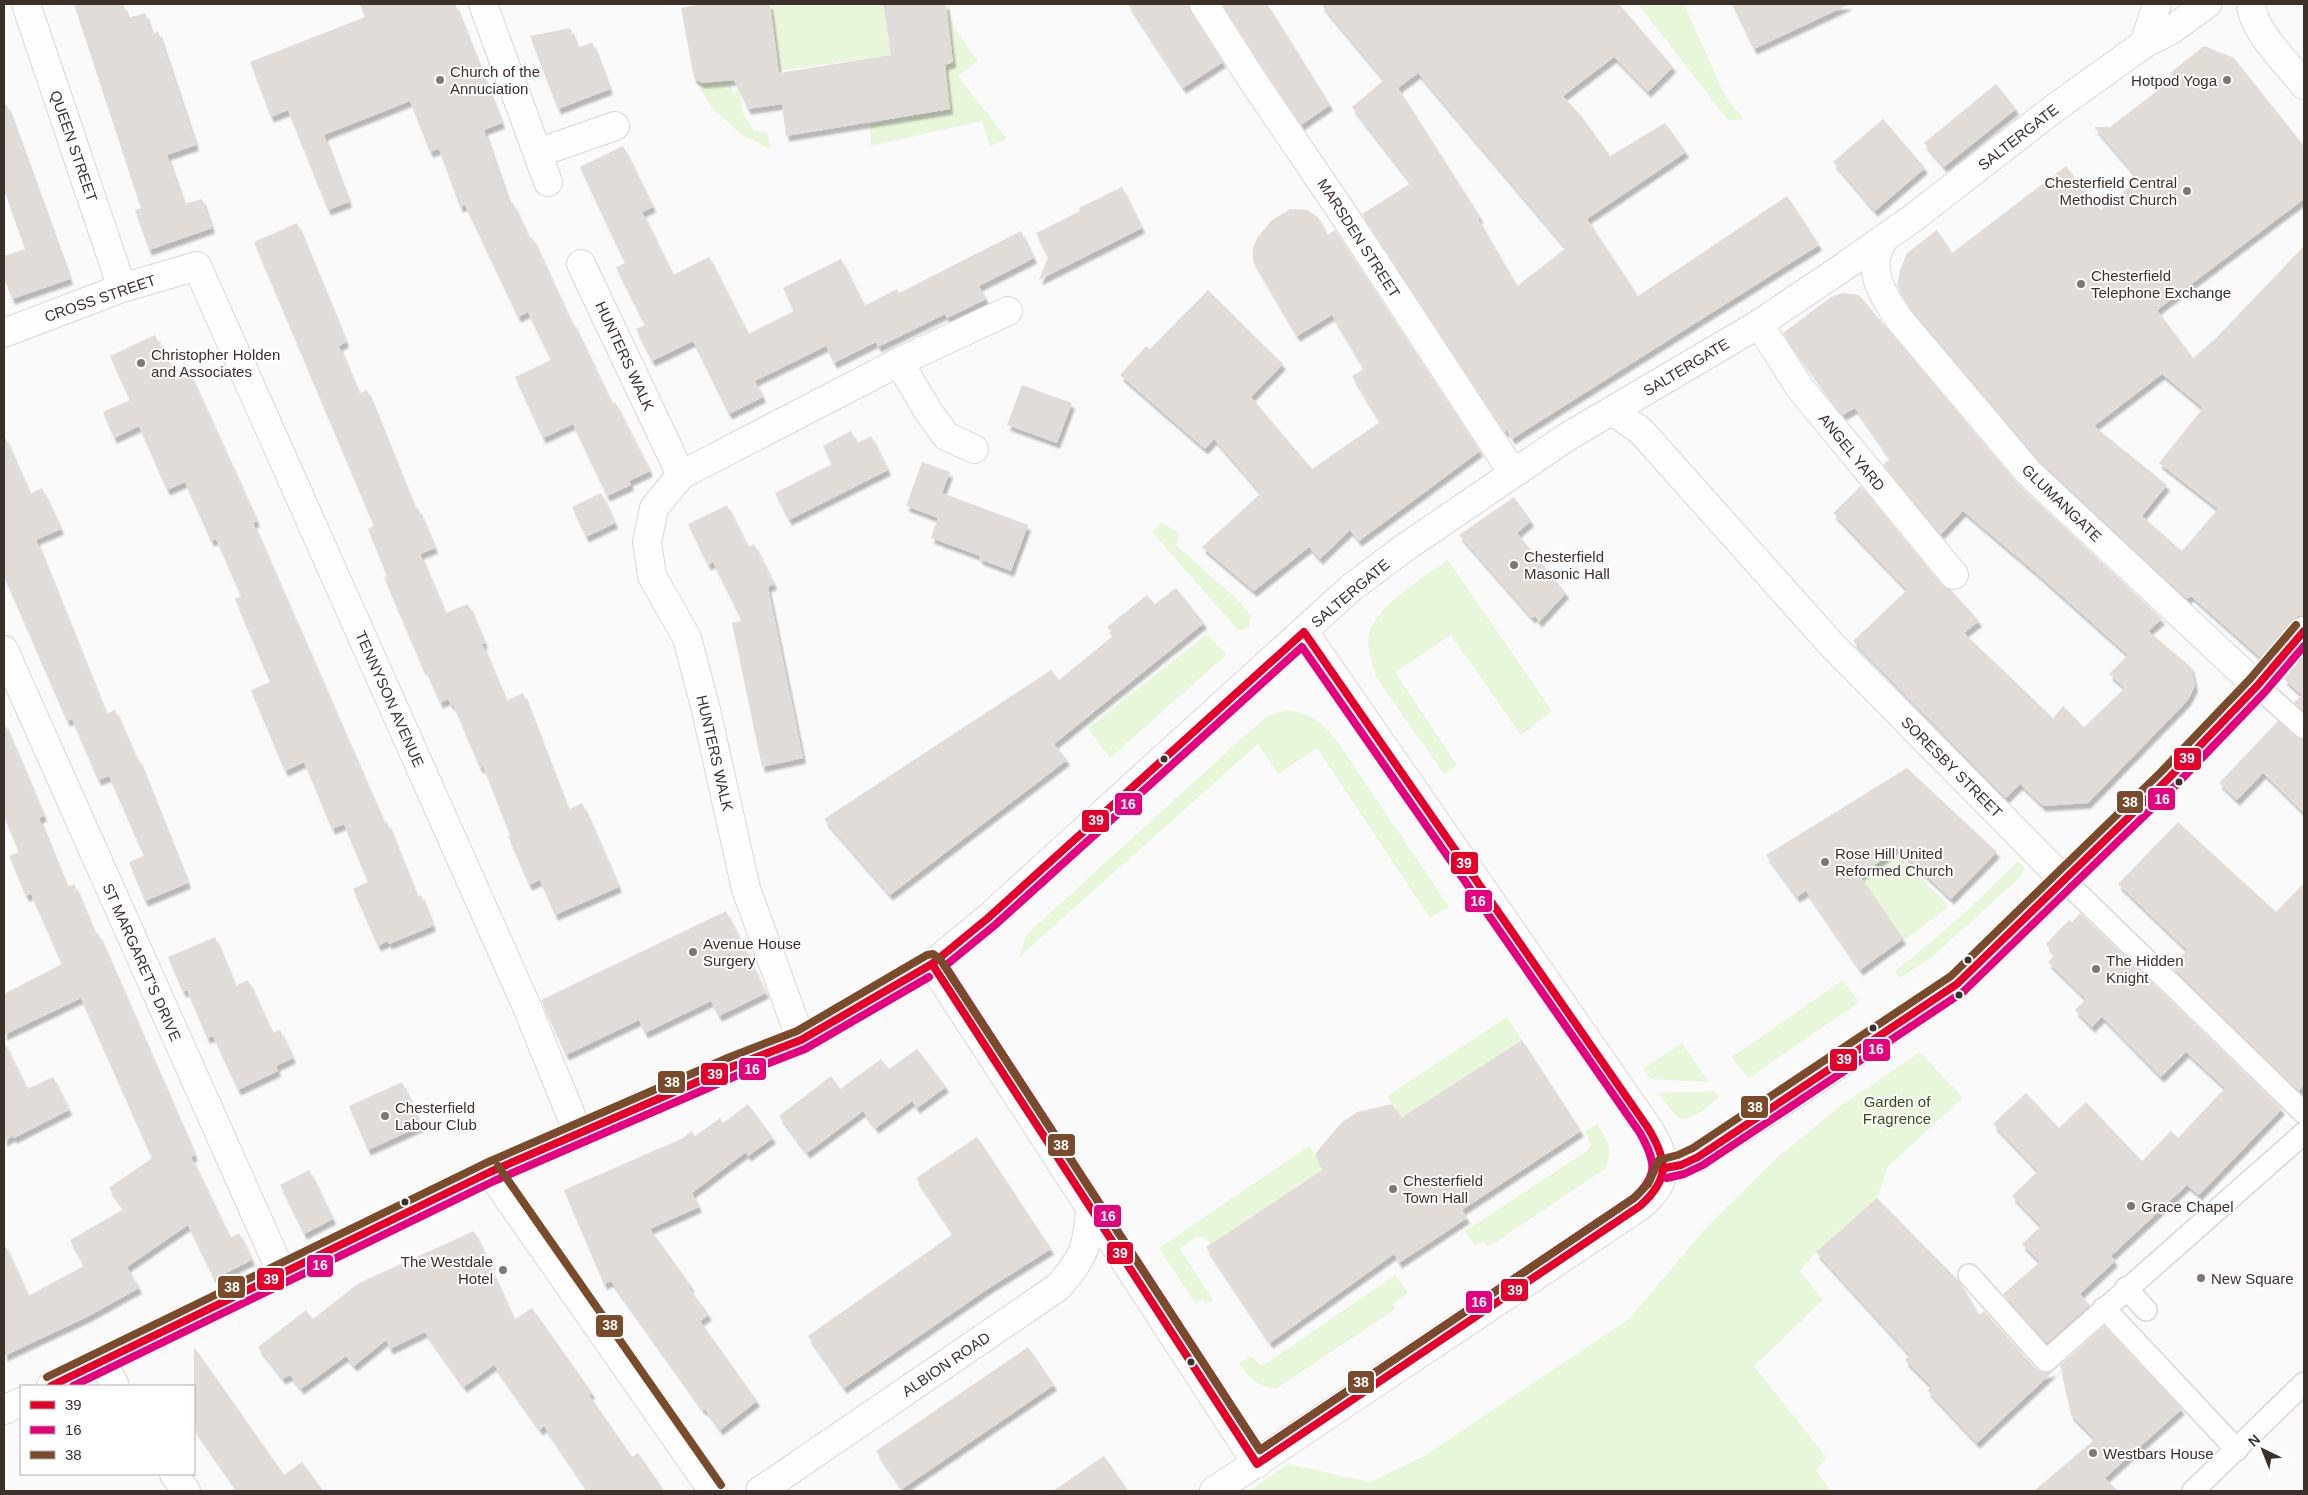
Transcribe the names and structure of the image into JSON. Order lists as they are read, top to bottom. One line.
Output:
{"streets":{"street":["SALTERGATE","QUEEN STREET","MARSDEN STREET","CROSS STREET","HUNTERS WALK","ANGEL YARD","GLUMANGATE","TENNYSON AVENUE","SORESBY STREET","ST MARGARET'S DRIVE","ALBION ROAD"]},"crossings":[["SALTERGATE","MARSDEN STREET"],["SALTERGATE","HUNTERS WALK"],["SALTERGATE","ANGEL YARD"],["SALTERGATE","GLUMANGATE"],["SALTERGATE","TENNYSON AVENUE"],["SALTERGATE","SORESBY STREET"],["SALTERGATE","ST MARGARET'S DRIVE"],["QUEEN STREET","CROSS STREET"],["CROSS STREET","TENNYSON AVENUE"]],"parks":["Garden of Fragrence"],"places":["Church of the Annuciation","Hotpod Yoga","Chesterfield Central Methodist Church","Chesterfield Telephone Exchange","Christopher Holden and Associates","Chesterfield Masonic Hall","Rose Hill United Reformed Church","Avenue House Surgery","The Hidden Knight","Chesterfield Labour Club","Chesterfield Town Hall","Grace Chapel","The Westdale Hotel","New Square","Westbars House"],"lines":["transit line 38","transit line 39","transit line 16"],"legend":["39","16","38"],"north":"top left"}
